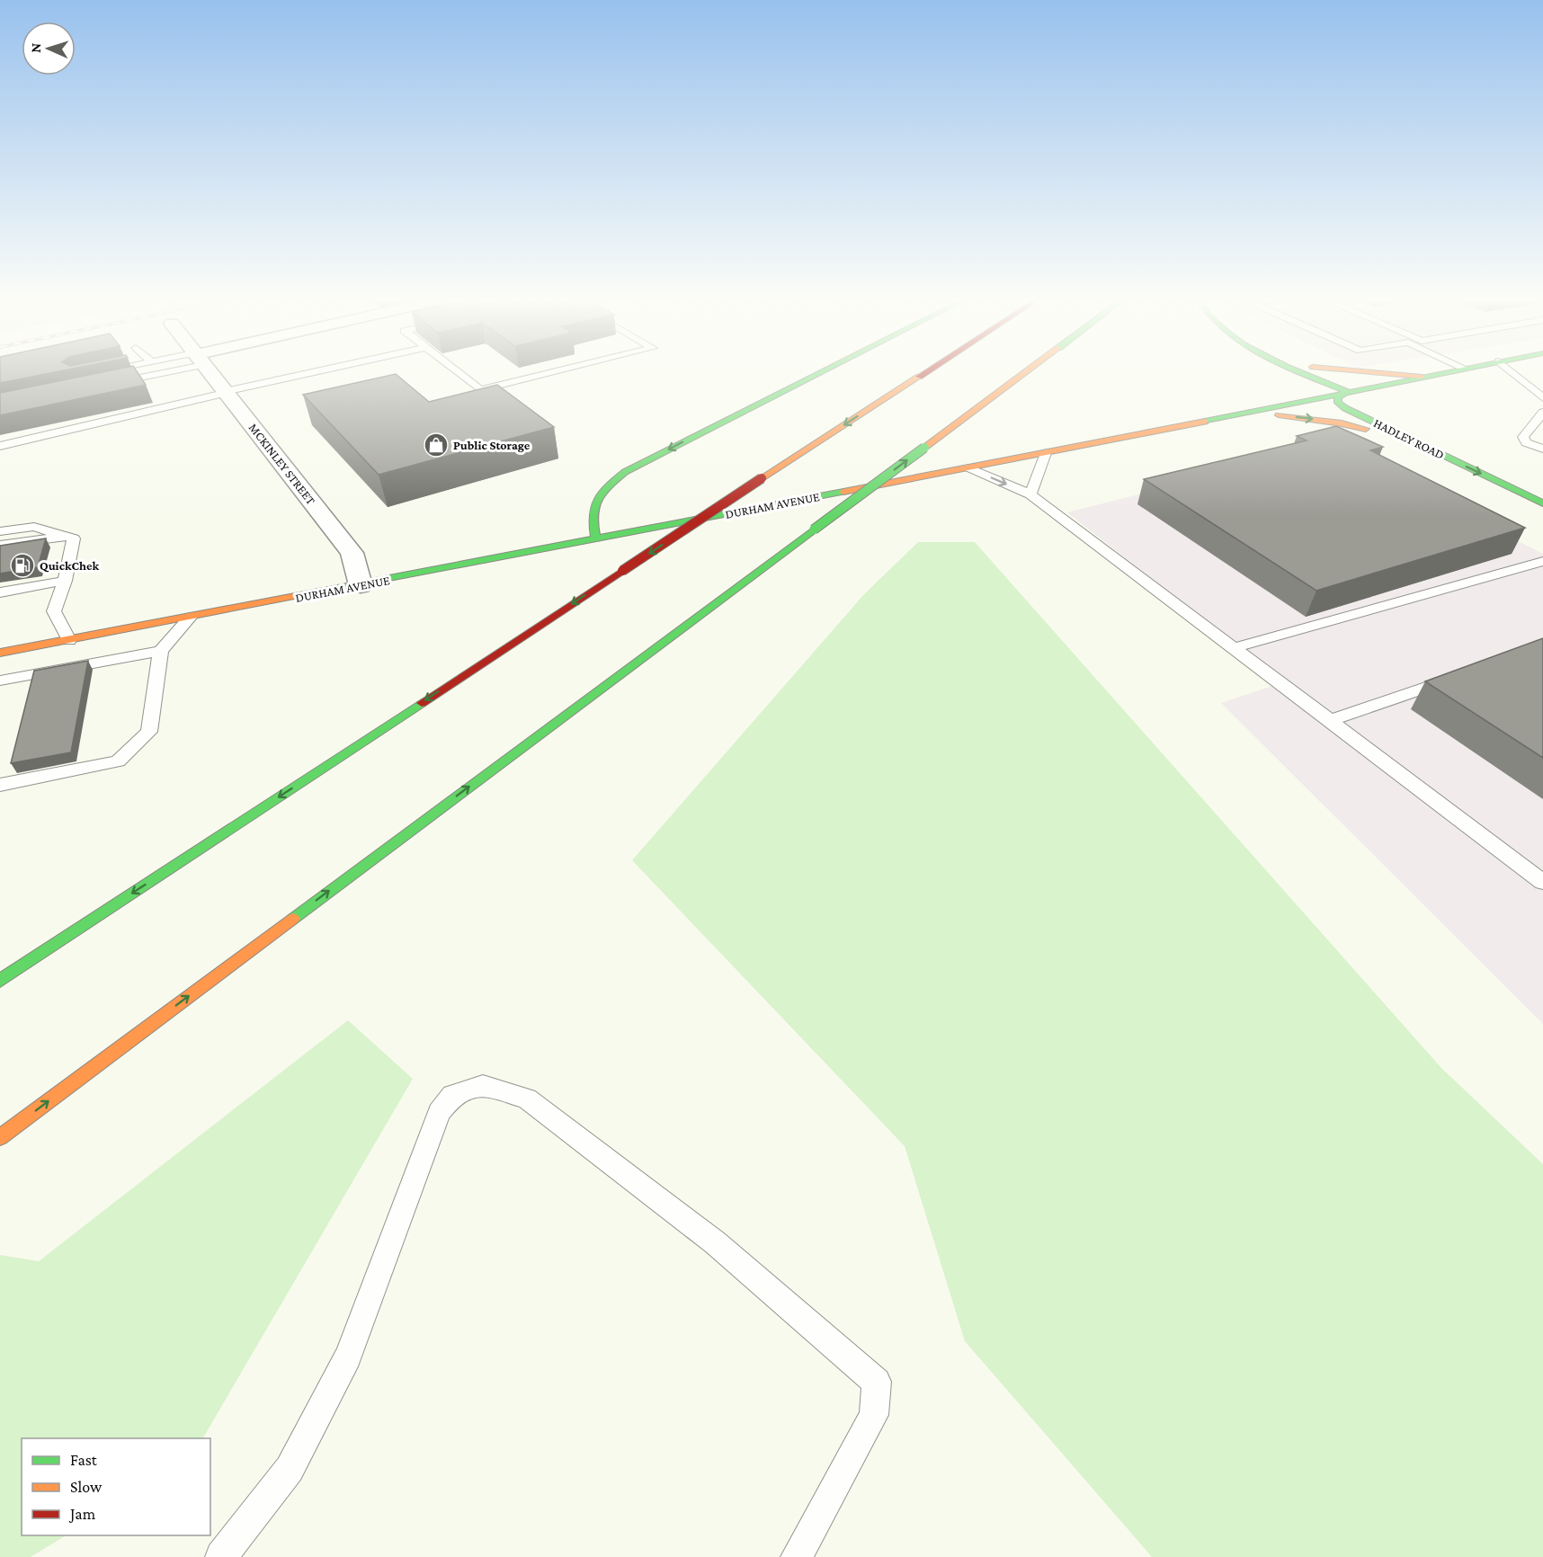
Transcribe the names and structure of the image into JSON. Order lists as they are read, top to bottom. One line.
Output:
{"streets":{"main road":["HADLEY ROAD","DURHAM AVENUE"],"street":["MCKINLEY STREET"]},"crossings":[["HADLEY ROAD","DURHAM AVENUE"],["MCKINLEY STREET","DURHAM AVENUE"]],"one_way":["HADLEY ROAD"],"places":{"shop":["Public Storage"],"fuel station":["QuickChek"]},"legend":["Fast","Slow","Jam"],"north":"left"}
